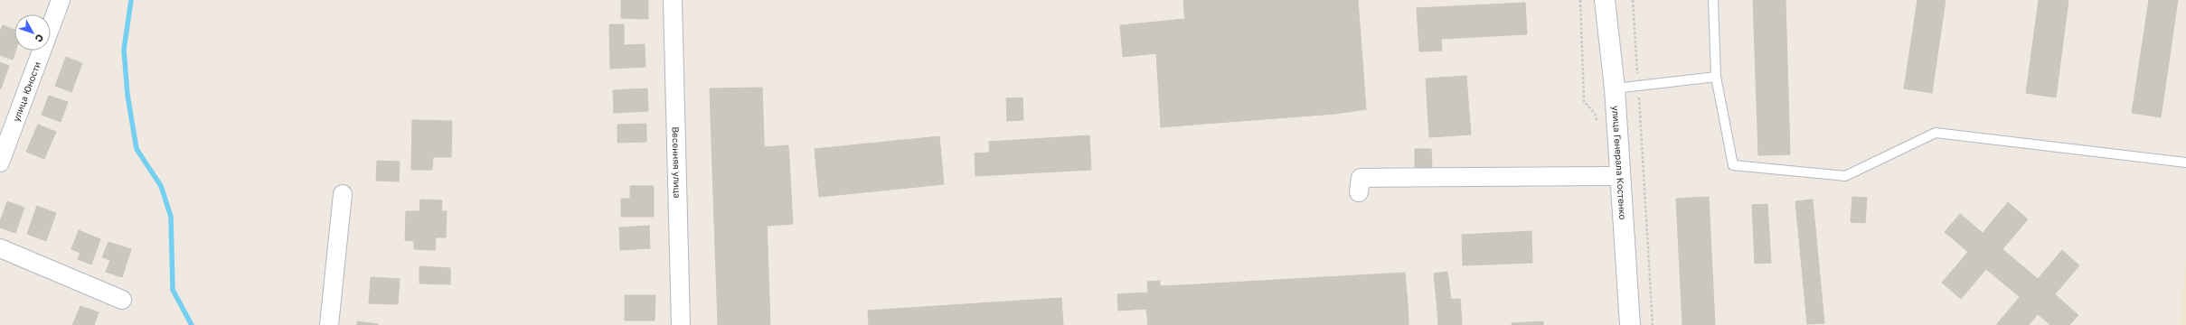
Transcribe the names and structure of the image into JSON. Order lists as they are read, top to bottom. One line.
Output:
{"streets":{"main road":["улица Генерала Костенко"],"street":["улица Юности","Весенняя улица"]},"north":"bottom right"}
